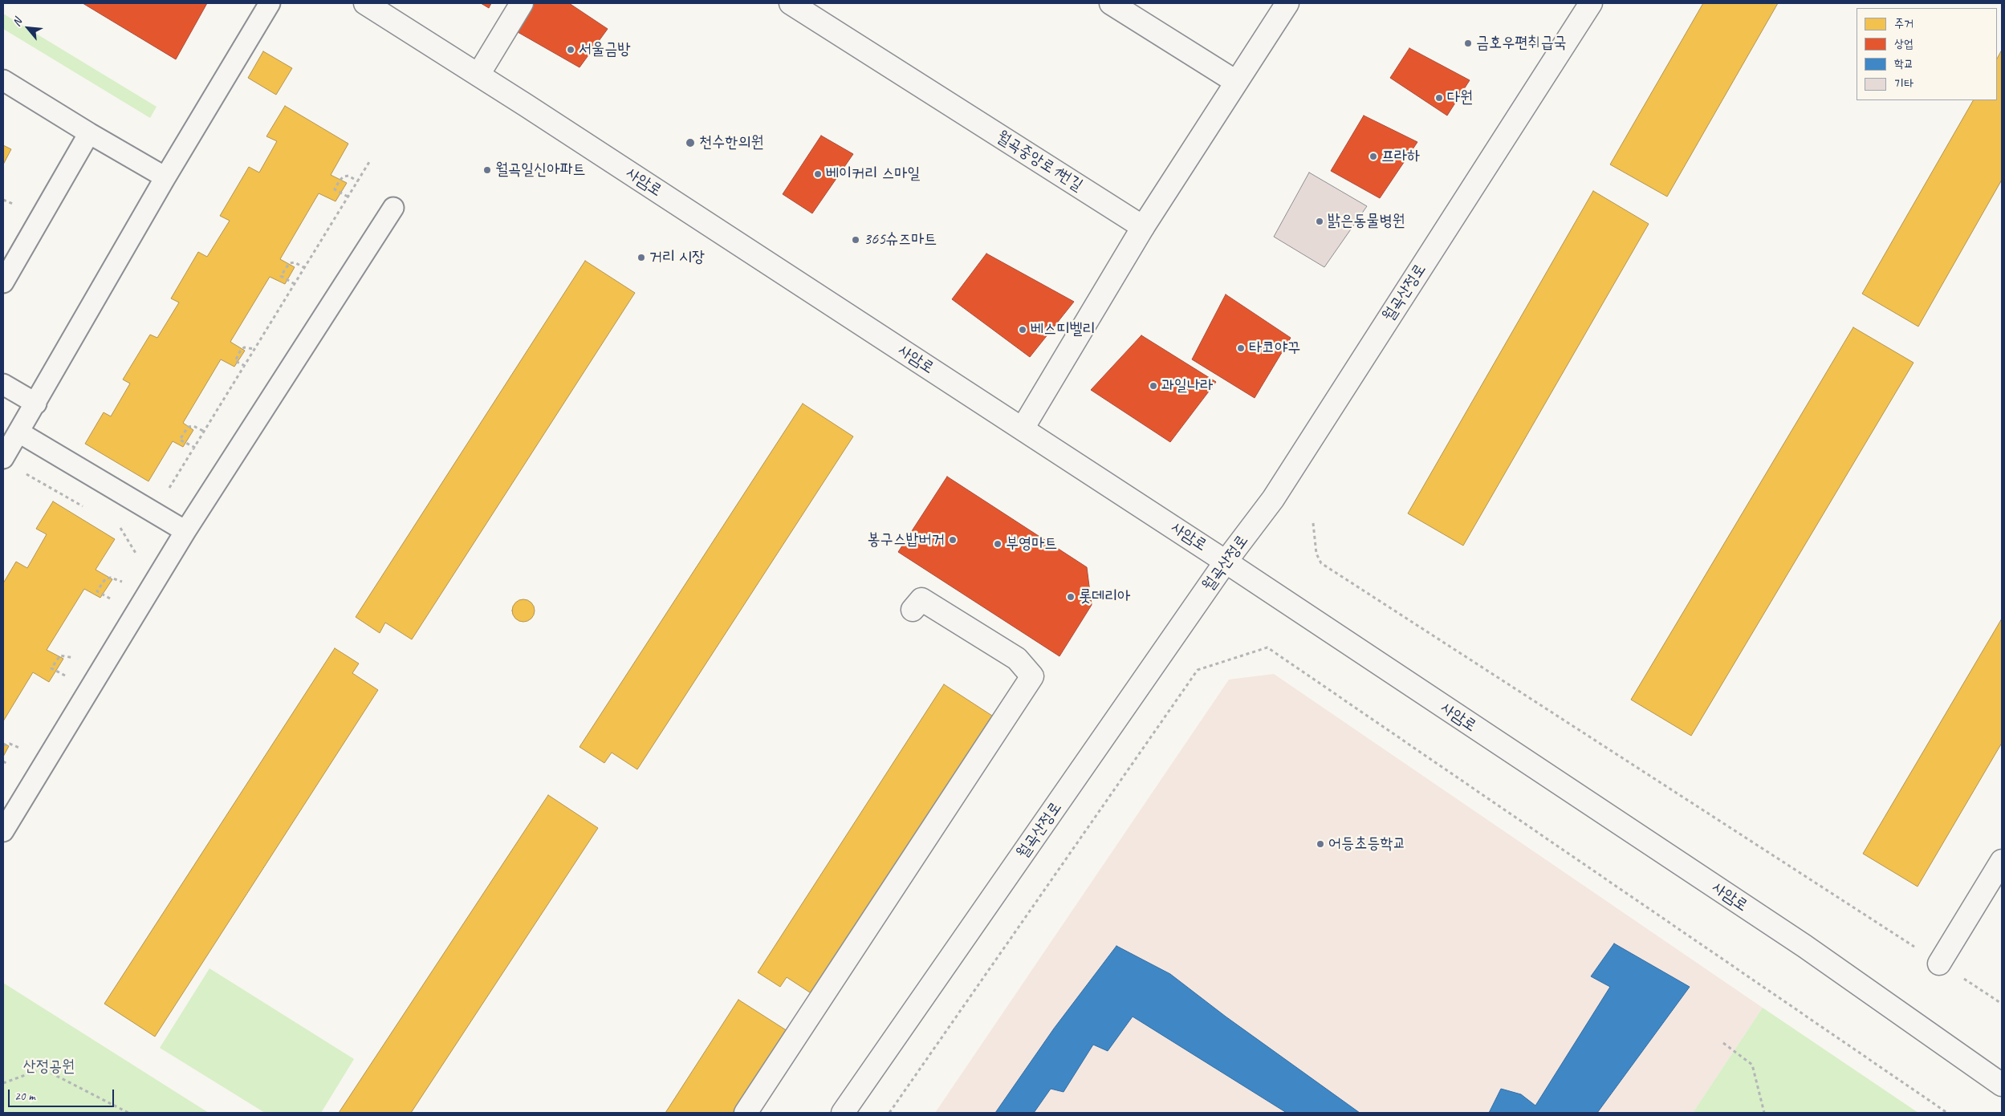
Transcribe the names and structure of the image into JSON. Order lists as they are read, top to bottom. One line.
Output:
{"streets":{"street":["월곡중앙로1번길","사암로","월곡산정로"]},"crossings":[["사암로","월곡산정로"]],"parks":["산정공원"],"places":["금호우편취급국","서울금방","다원","천수한의원","프라하","월곡일신아파트","베이커리 스마일","밝은동물병원","365슈즈마트","거리 시장","베스띠벨리","타코야꾸","과일나라","봉구스밥버거","부영마트","롯데리아","어등초등학교"],"legend":["주거","상업","학교","기타"],"scale_bar":"20 m","north":"top left"}
